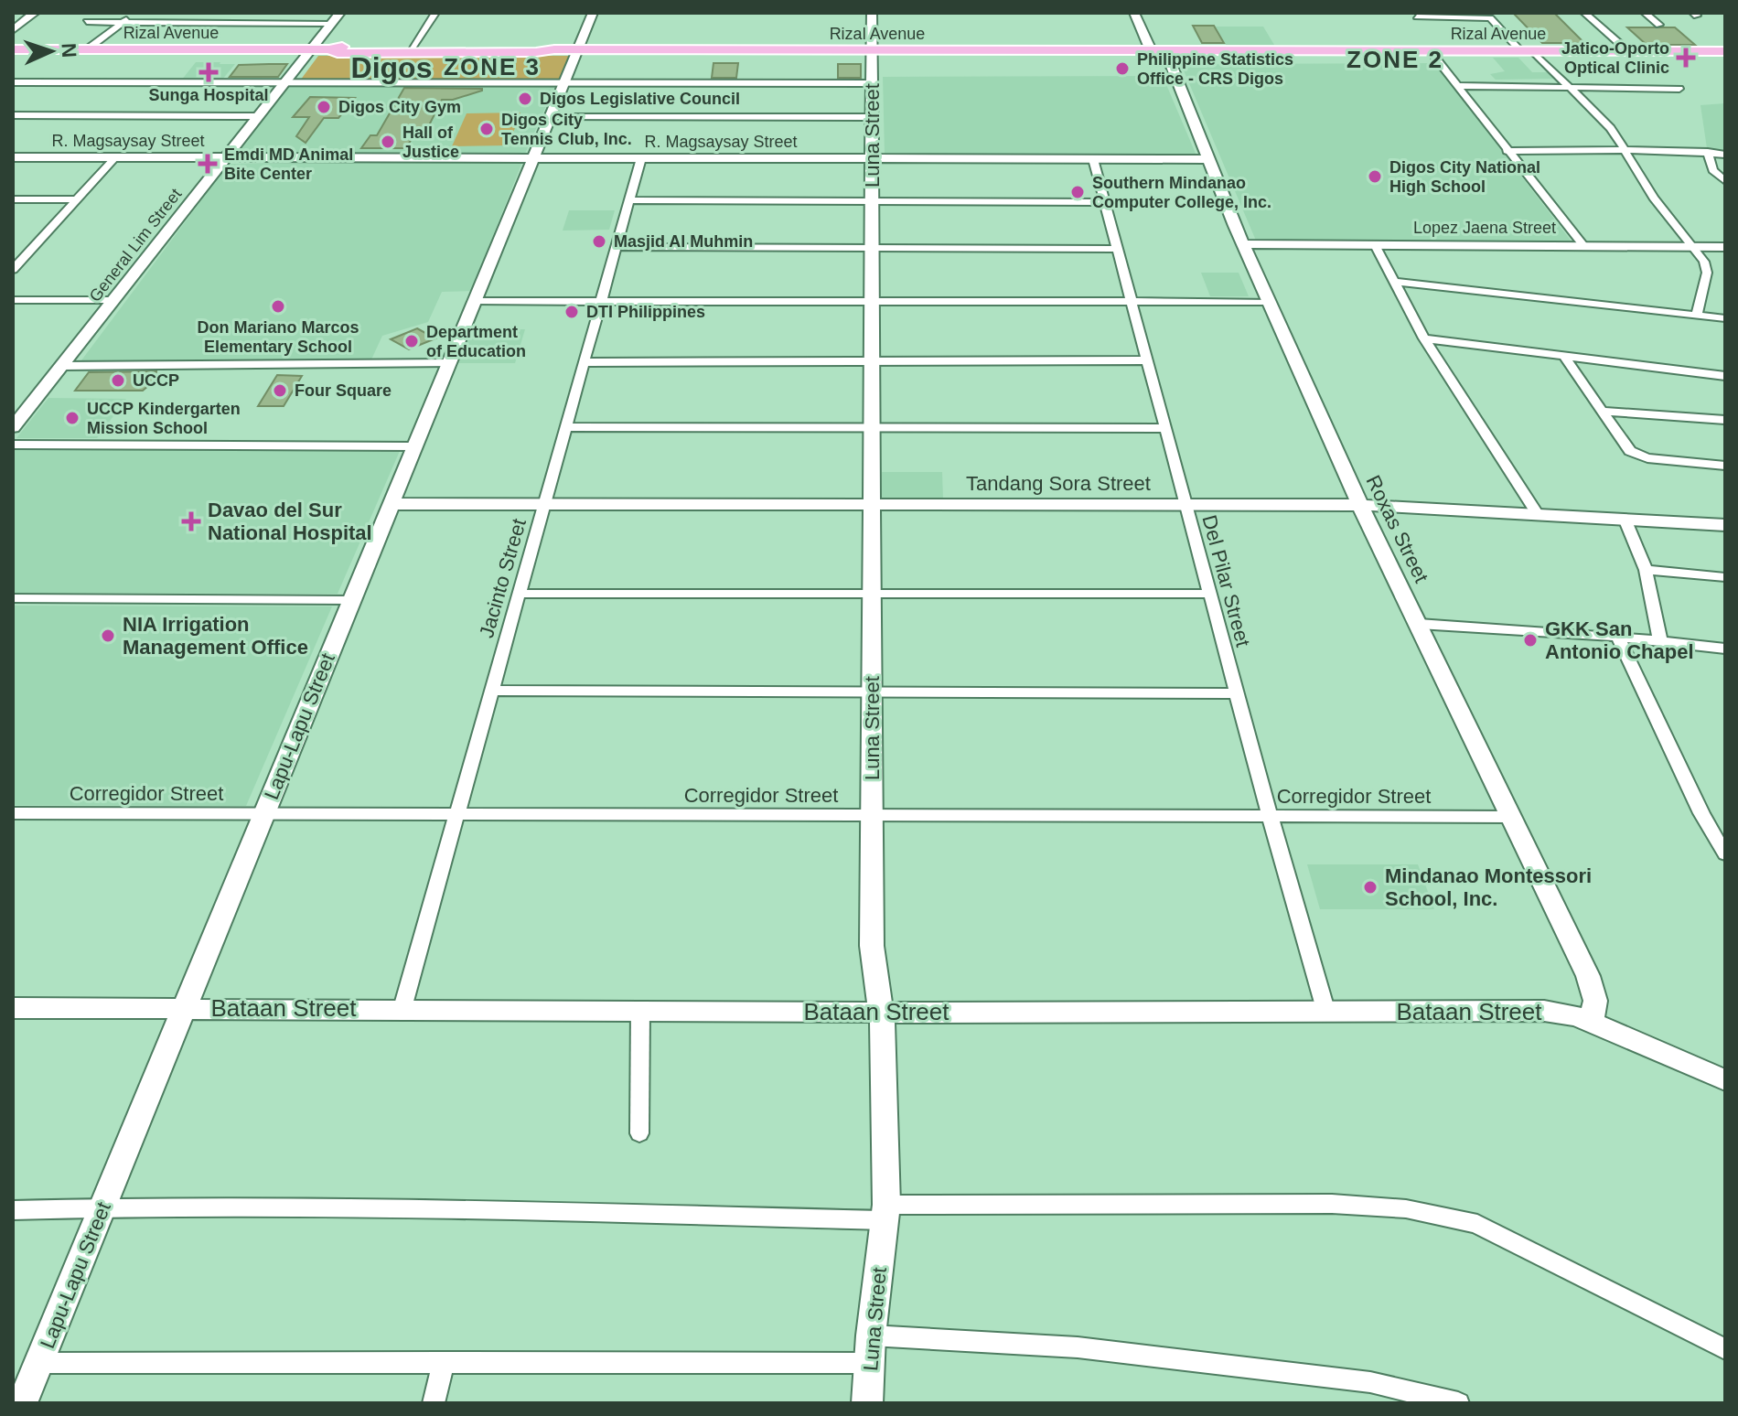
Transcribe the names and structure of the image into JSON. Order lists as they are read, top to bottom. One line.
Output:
{"streets":{"main road":["Rizal Avenue"],"street":["Luna Street","R. Magsaysay Street","Lopez Jaena Street","General Lim Street","Tandang Sora Street","Roxas Street","Jacinto Street","Del Pilar Street","Lapu-Lapu Street","Corregidor Street","Bataan Street"]},"crossings":[["Rizal Avenue","Luna Street"],["Rizal Avenue","General Lim Street"],["Rizal Avenue","Roxas Street"],["Rizal Avenue","Lapu-Lapu Street"],["Luna Street","R. Magsaysay Street"],["Luna Street","Tandang Sora Street"],["Luna Street","Corregidor Street"],["Luna Street","Bataan Street"],["R. Magsaysay Street","General Lim Street"],["R. Magsaysay Street","Roxas Street"],["R. Magsaysay Street","Jacinto Street"],["R. Magsaysay Street","Del Pilar Street"],["R. Magsaysay Street","Lapu-Lapu Street"],["Lopez Jaena Street","Roxas Street"],["Tandang Sora Street","Roxas Street"],["Tandang Sora Street","Jacinto Street"],["Tandang Sora Street","Del Pilar Street"],["Tandang Sora Street","Lapu-Lapu Street"],["Roxas Street","Corregidor Street"],["Roxas Street","Bataan Street"],["Jacinto Street","Corregidor Street"],["Jacinto Street","Bataan Street"],["Del Pilar Street","Corregidor Street"],["Del Pilar Street","Bataan Street"],["Lapu-Lapu Street","Corregidor Street"],["Lapu-Lapu Street","Bataan Street"]],"districts":["ZONE 2","ZONE 3","Digos"],"places":{"health":["Jatico-Oporto Optical Clinic","Sunga Hospital","Emdi MD Animal Bite Center","Davao del Sur National Hospital"],"other":["Philippine Statistics Office - CRS Digos","Digos Legislative Council","Digos City Gym","Digos City Tennis Club, Inc.","Hall of Justice","Digos City National High School","Southern Mindanao Computer College, Inc.","Masjid Al Muhmin","Don Mariano Marcos Elementary School","DTI Philippines","Department of Education","UCCP","Four Square","UCCP Kindergarten Mission School","NIA Irrigation Management Office","GKK San Antonio Chapel","Mindanao Montessori School, Inc."]},"north":"right"}
